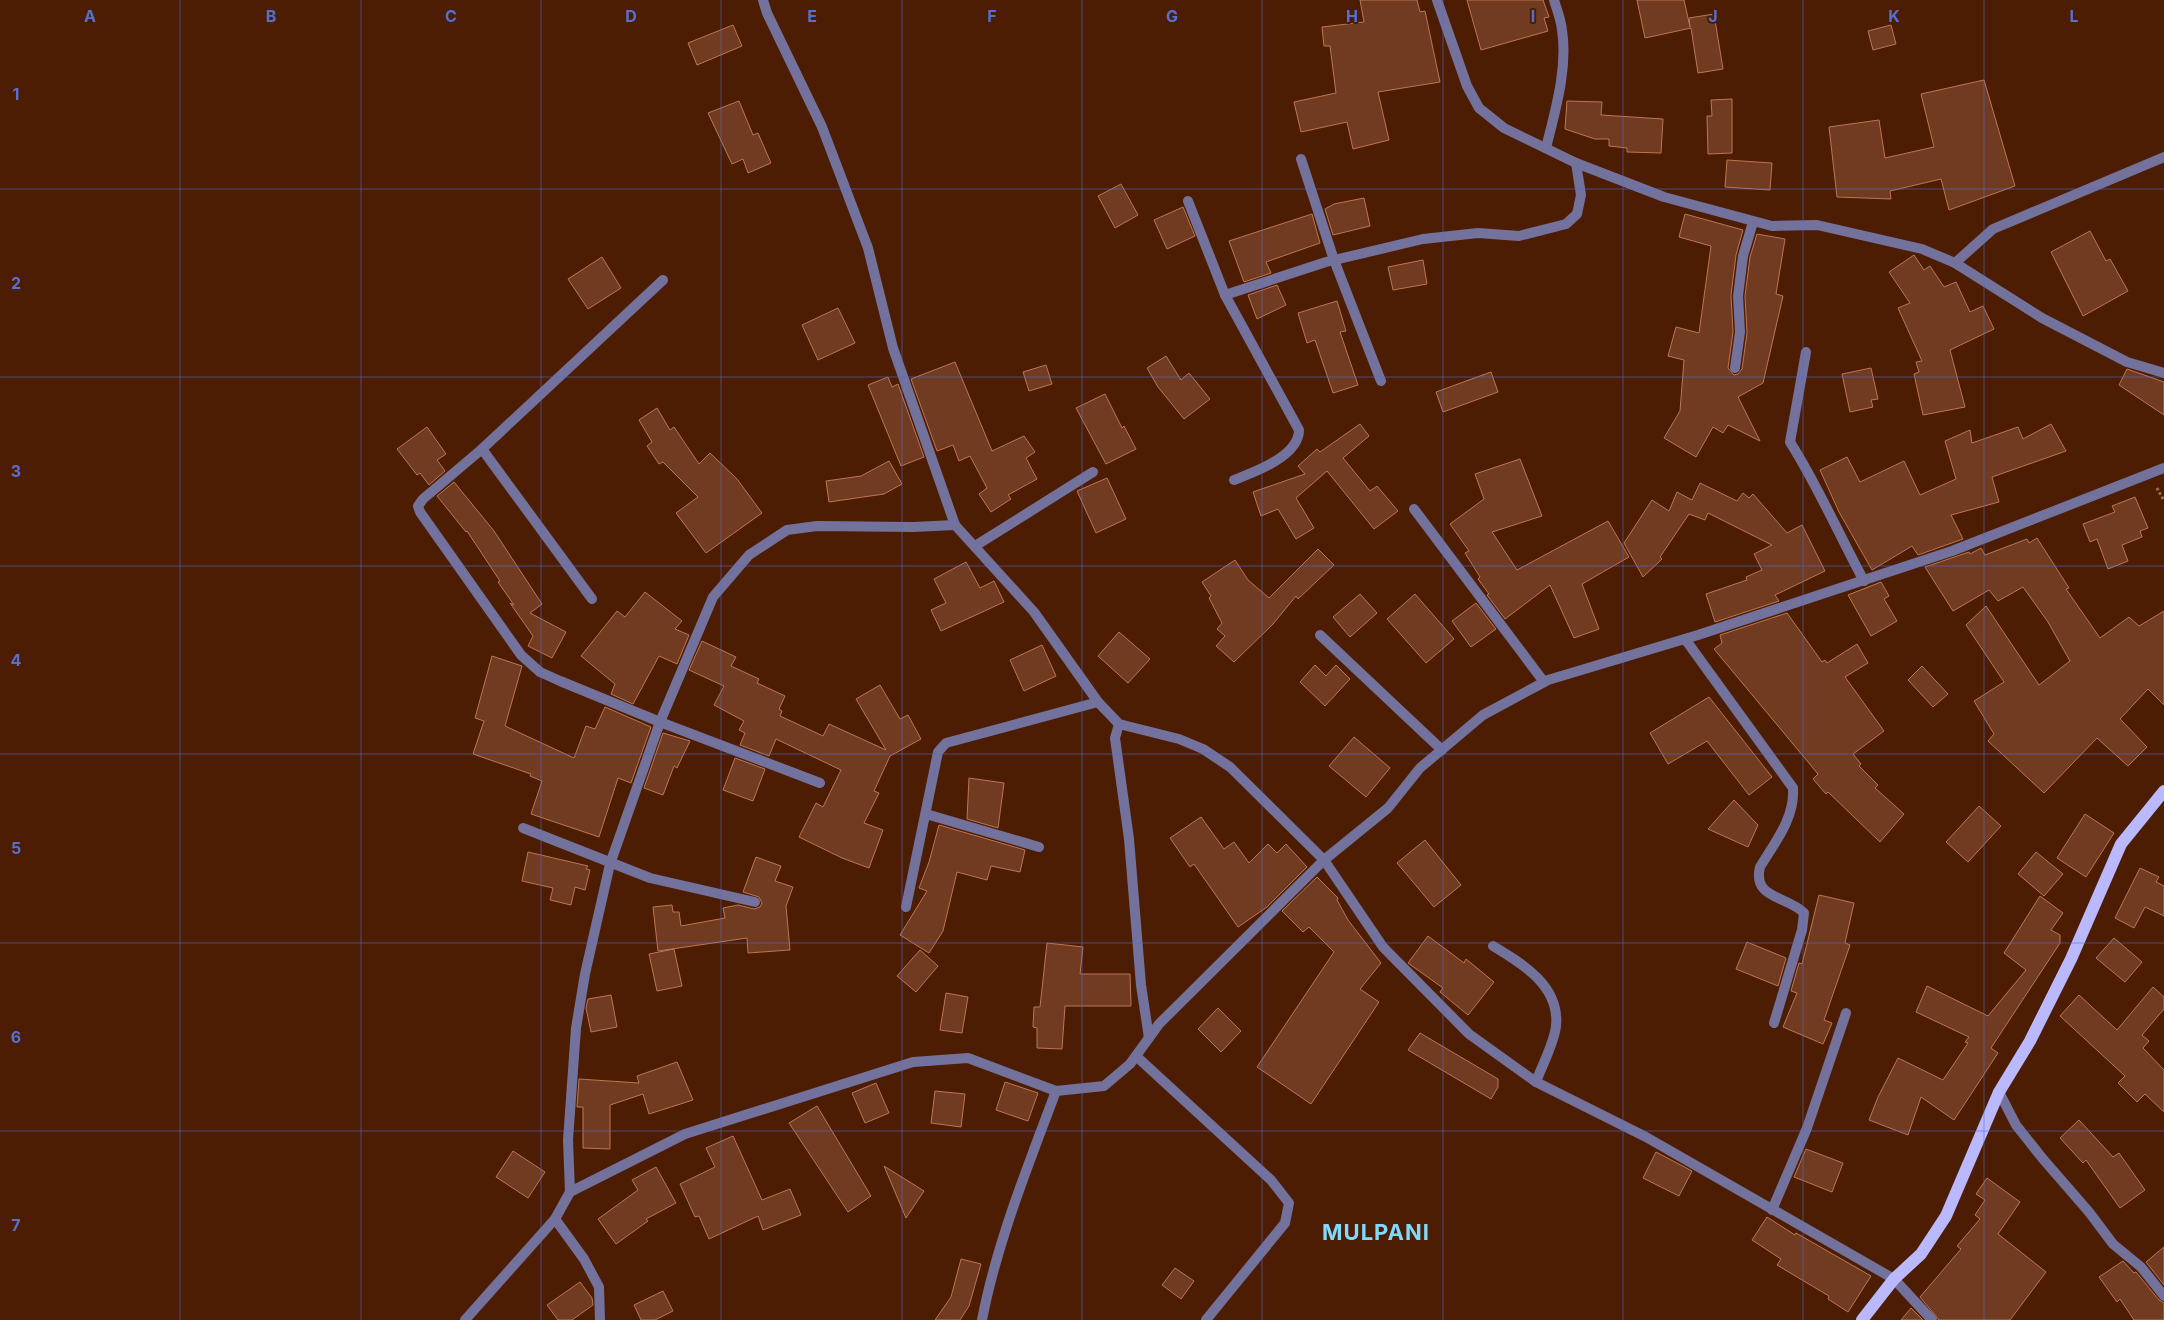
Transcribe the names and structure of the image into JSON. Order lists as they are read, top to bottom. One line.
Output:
{"districts":["MULPANI"],"grid":{"columns":["A","B","C","D","E","F","G","H","I","J","K","L"],"rows":["1","2","3","4","5","6","7"]}}
